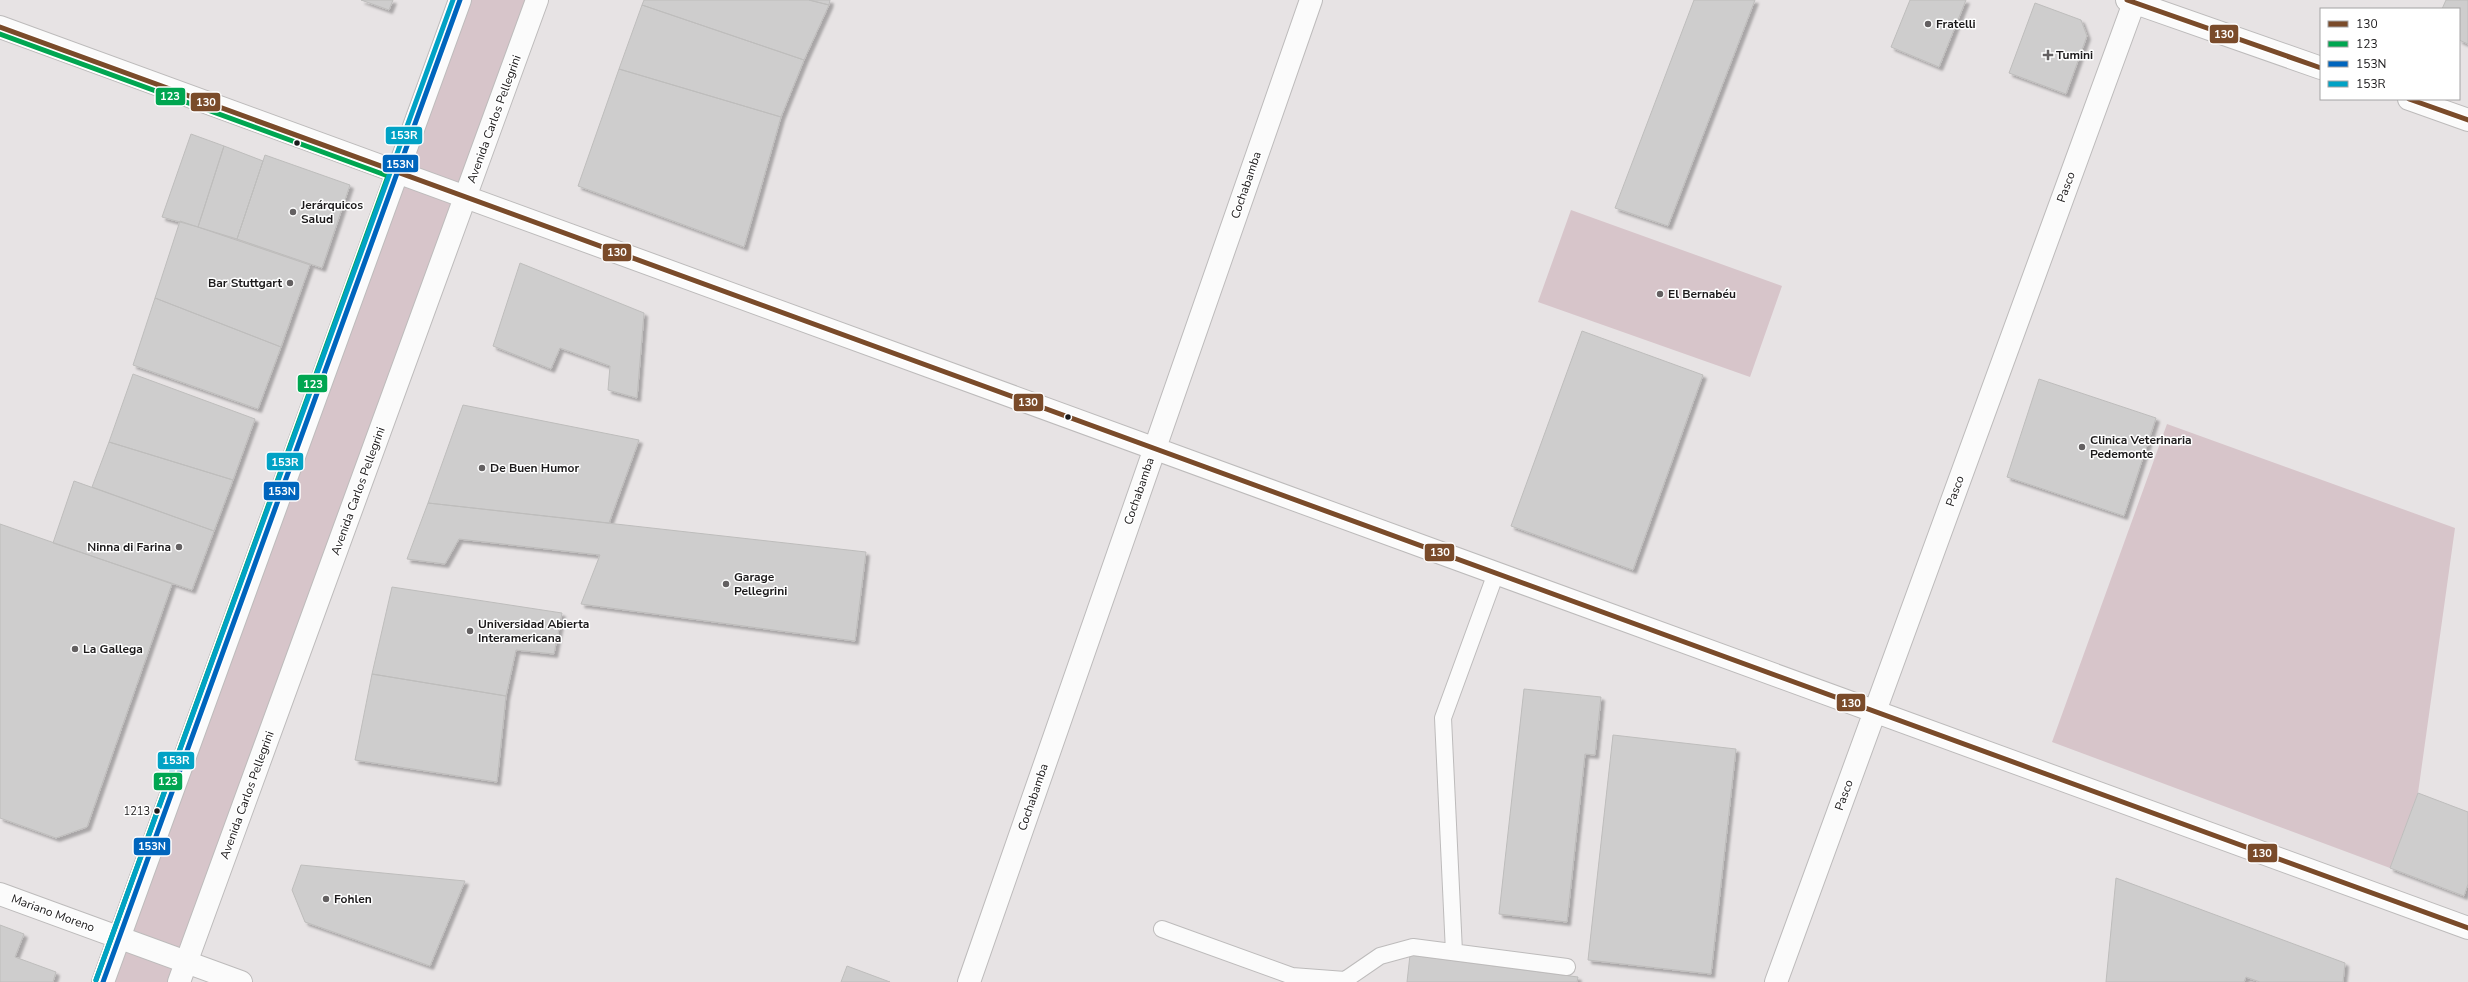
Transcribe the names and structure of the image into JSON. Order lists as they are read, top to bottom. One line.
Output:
{"streets":{"street":["Avenida Carlos Pellegrini","Cochabamba","Pasco","Mariano Moreno"]},"crossings":[["Avenida Carlos Pellegrini","Mariano Moreno"]],"places":{"other":["Fratelli","Jerárquicos Salud","Bar Stuttgart","El Bernabéu","Clinica Veterinaria Pedemonte","De Buen Humor","Ninna di Farina","Garage Pellegrini","Universidad Abierta Interamericana","La Gallega","1213","Fohlen"],"health":["Tumini"]},"lines":["transit line 130","transit line 153N","transit line 153R","transit line 123"],"legend":["130","123","153N","153R"]}
